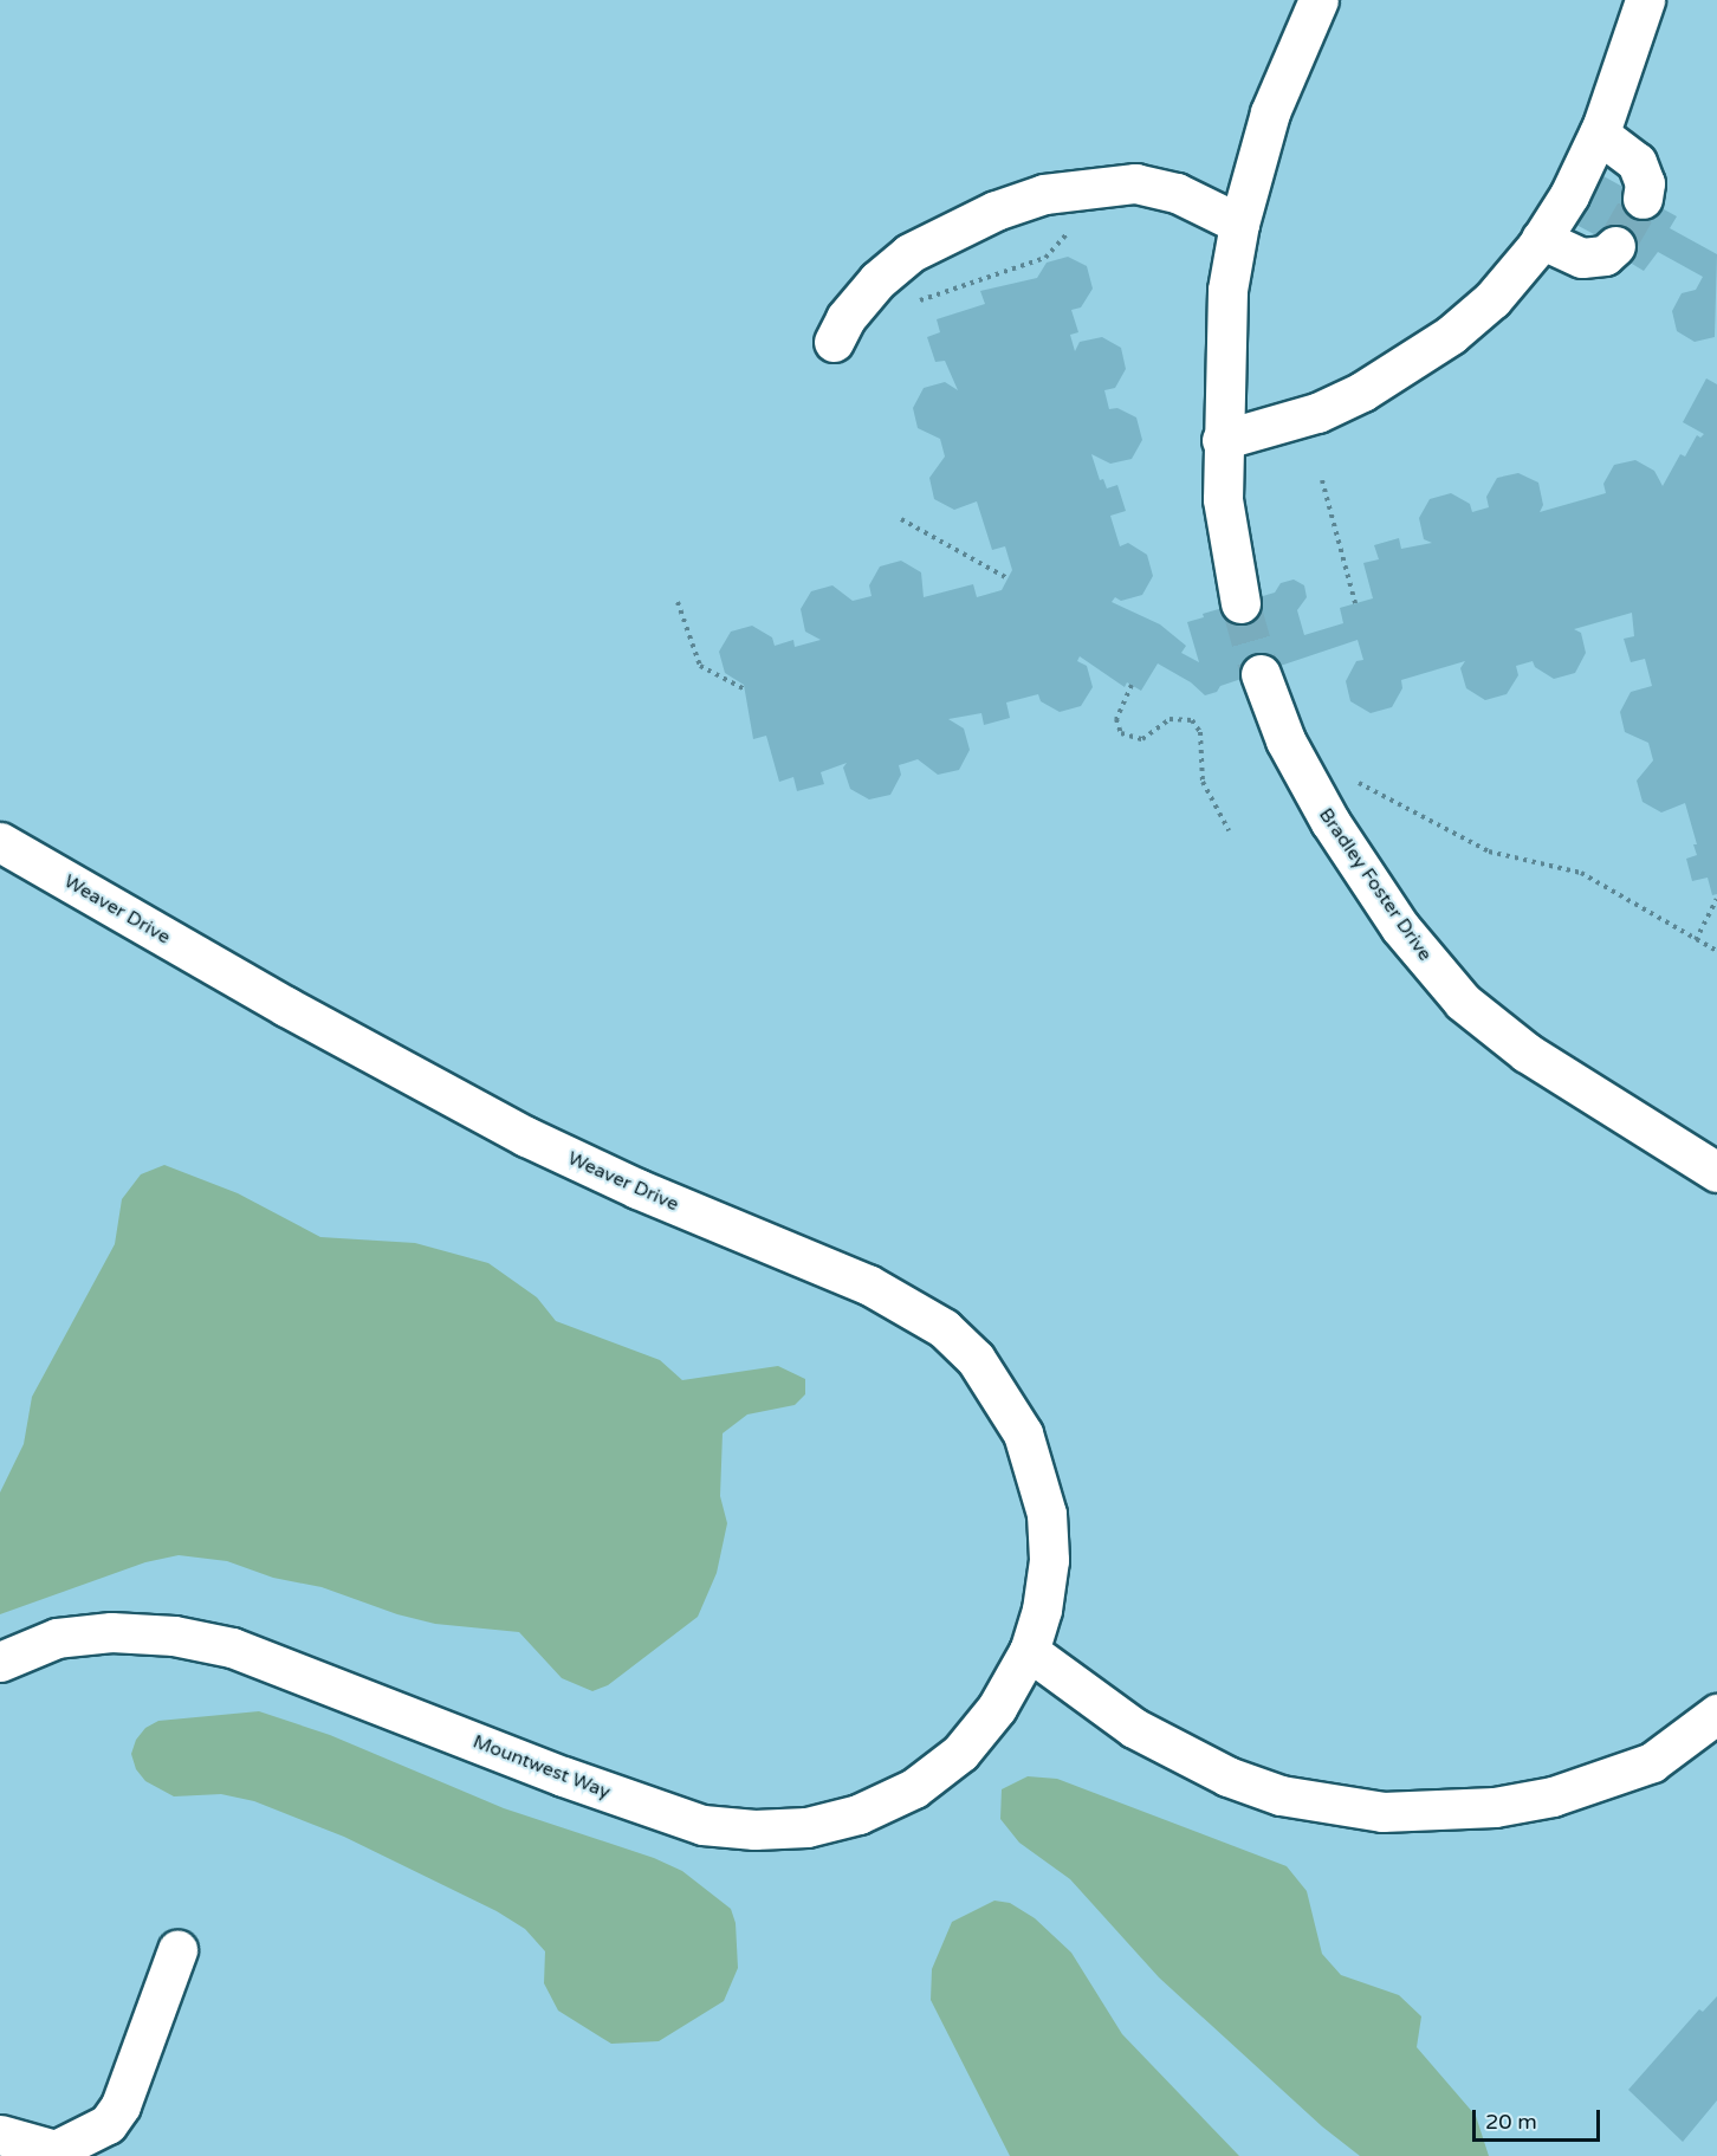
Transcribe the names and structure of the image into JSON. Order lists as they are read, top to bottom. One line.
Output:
{"streets":{"street":["Bradley Foster Drive","Weaver Drive","Mountwest Way"]},"crossings":[["Weaver Drive","Mountwest Way"]],"scale_bar":"20 m"}
